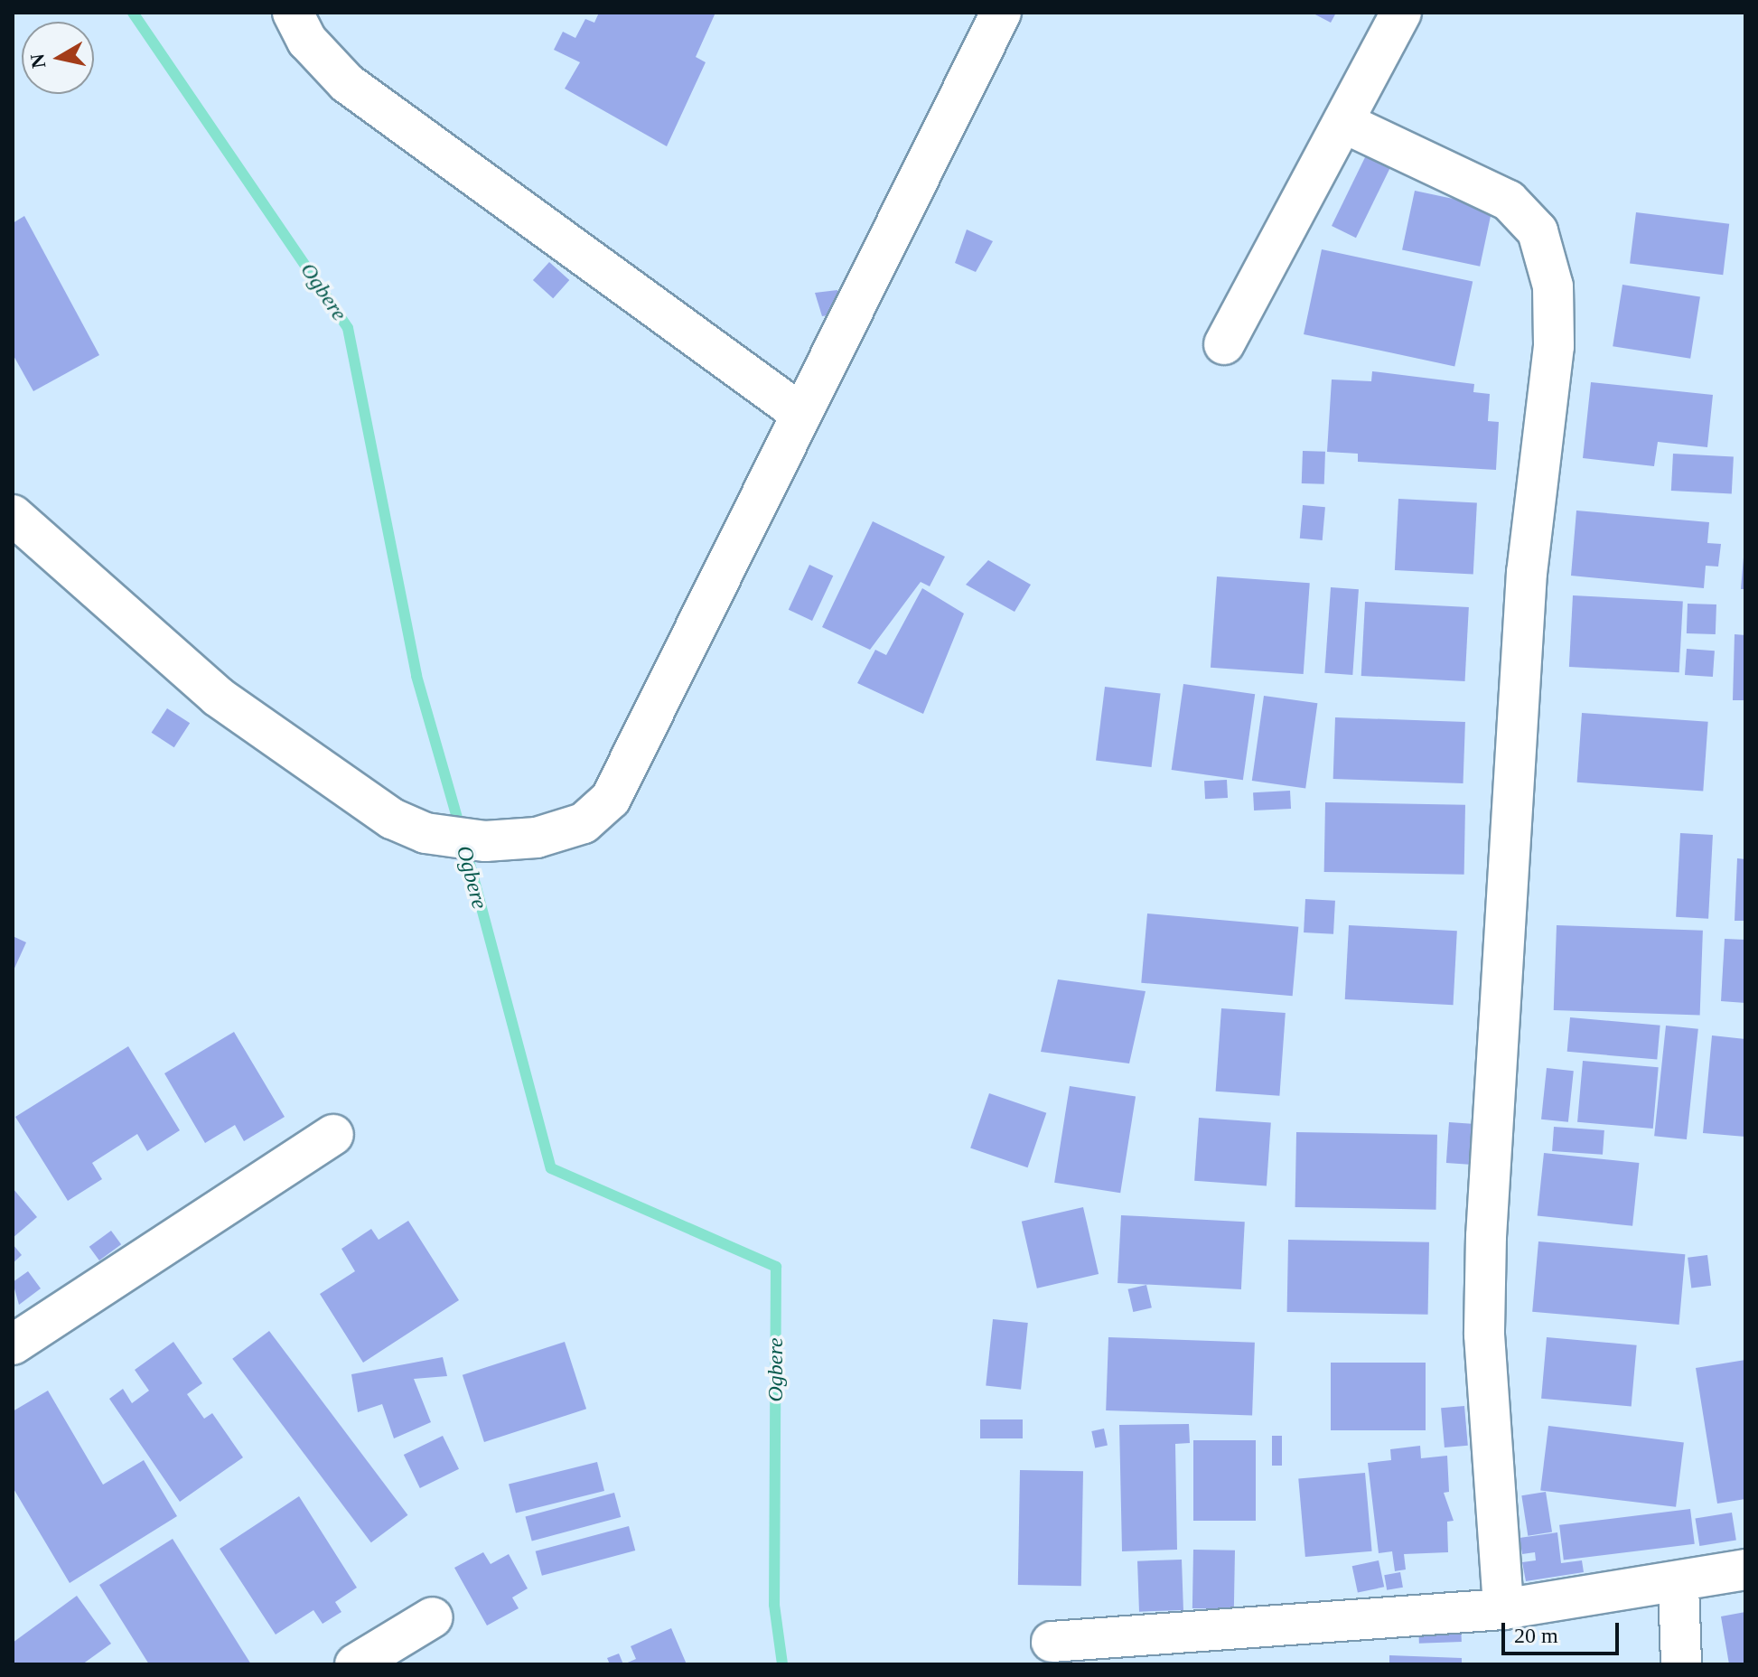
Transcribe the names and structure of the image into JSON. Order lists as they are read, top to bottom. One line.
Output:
{"water":["Ogbere"],"scale_bar":"20 m","north":"left"}
